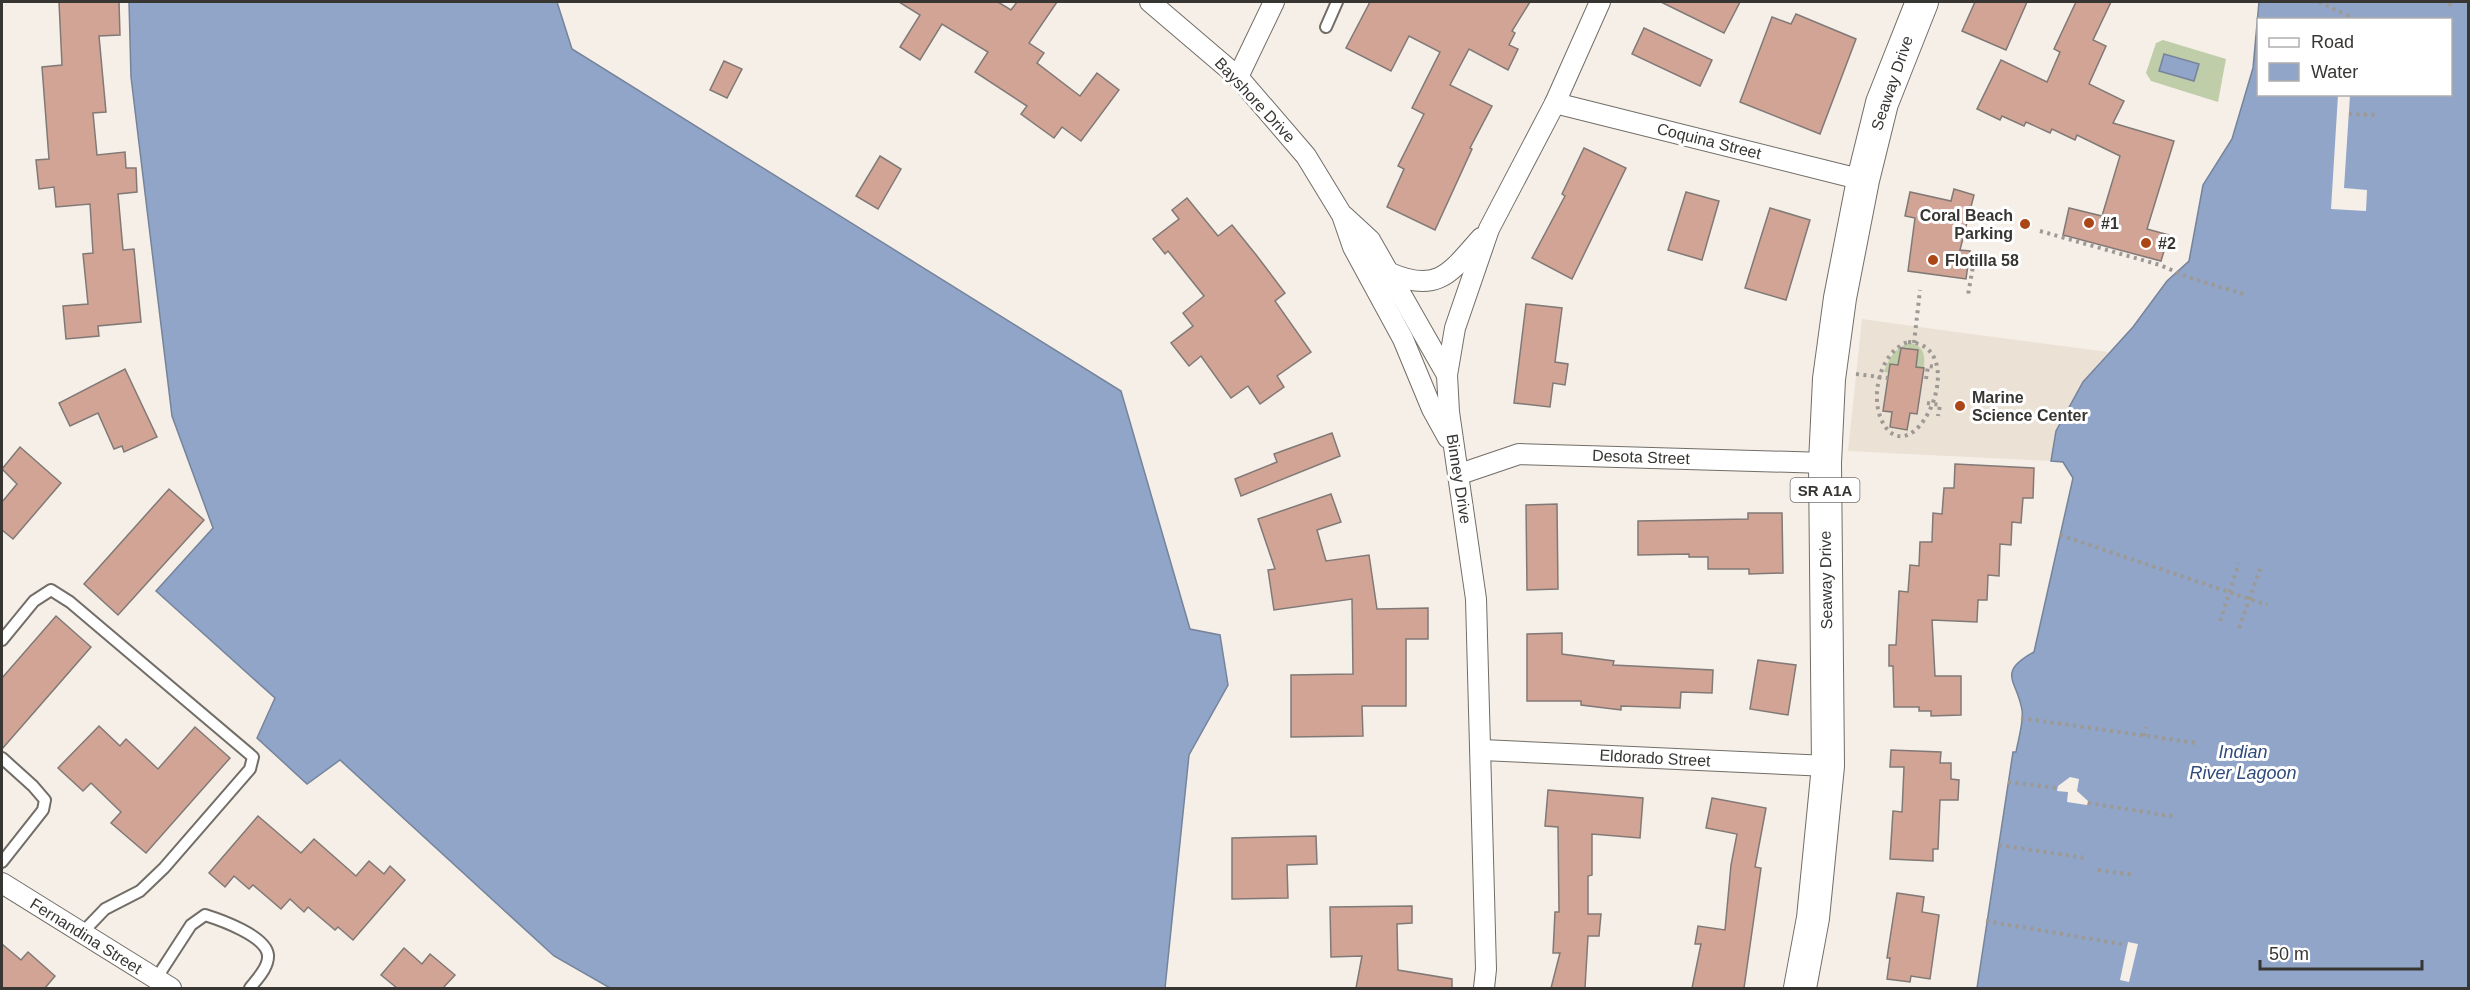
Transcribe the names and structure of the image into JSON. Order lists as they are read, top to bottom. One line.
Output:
{"streets":{"main road":["Seaway Drive","SR A1A"],"street":["Bayshore Drive","Coquina Street","Desota Street","Binney Drive","Eldorado Street","Fernandina Street"]},"crossings":[["Seaway Drive","Coquina Street"],["Seaway Drive","Desota Street"],["Seaway Drive","Eldorado Street"],["Bayshore Drive","Binney Drive"],["Coquina Street","Binney Drive"],["Desota Street","Binney Drive"],["Binney Drive","Eldorado Street"]],"water":["Indian River Lagoon"],"places":["#1","Coral Beach Parking","#2","Flotilla 58","Marine Science Center"],"legend":["Road","Water"],"scale_bar":"50 m"}
